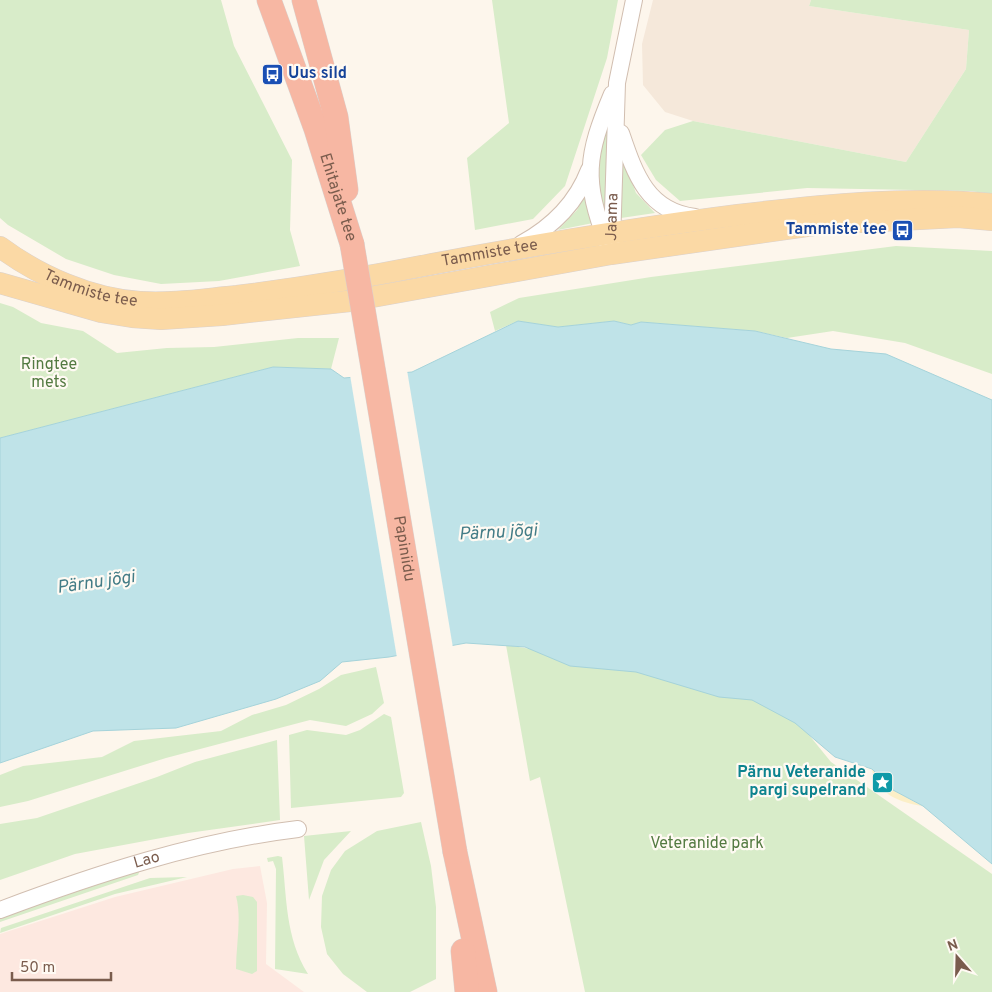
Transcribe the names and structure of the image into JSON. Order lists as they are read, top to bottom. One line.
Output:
{"streets":{"highway":["Ehitajate tee","Papiniidu"],"main road":["Tammiste tee"],"street":["Jaama","Lao"]},"crossings":[["Ehitajate tee","Papiniidu"],["Jaama","Tammiste tee"]],"water":["Pärnu jõgi"],"parks":["Ringtee mets","Veteranide park"],"places":{"bus stop":["Uus sild","Tammiste tee"],"place":["Pärnu Veteranide pargi supelrand"]},"scale_bar":"50 m","north":"top"}
